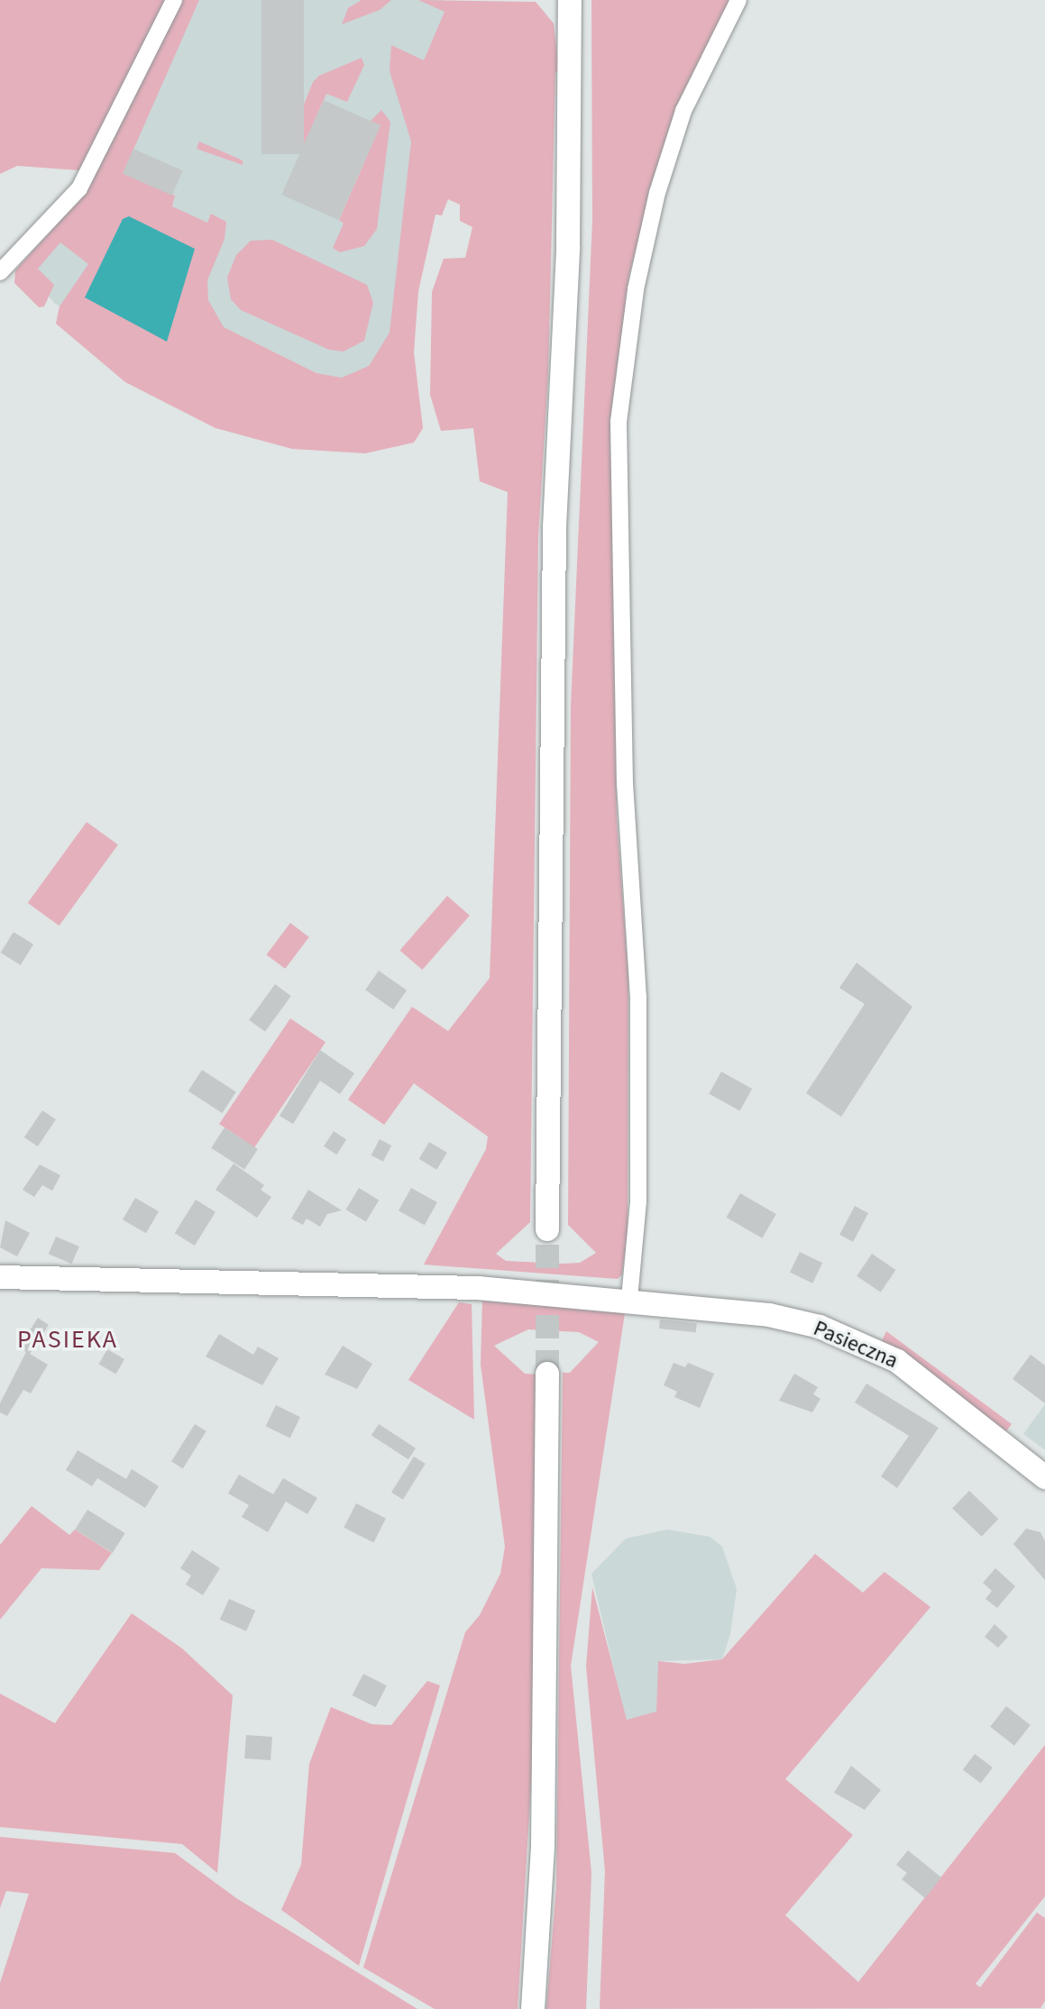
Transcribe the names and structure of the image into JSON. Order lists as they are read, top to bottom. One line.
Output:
{"streets":{"main road":["Pasieczna"]},"districts":["PASIEKA"]}
